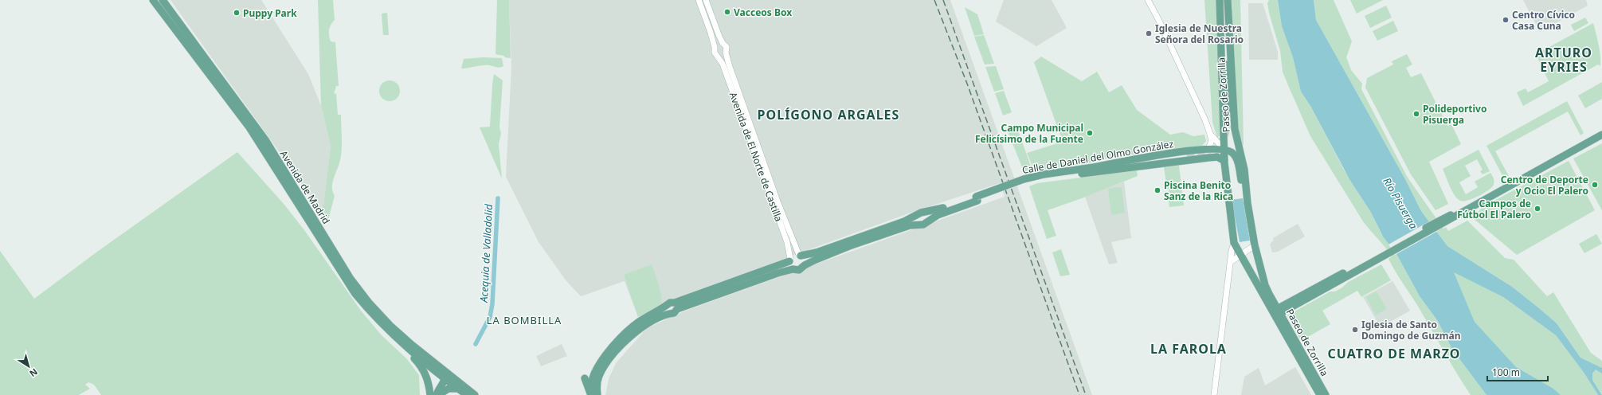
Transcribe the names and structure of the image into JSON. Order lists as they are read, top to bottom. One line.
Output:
{"streets":{"main road":["Paseo de Zorrilla","Calle de Daniel del Olmo González","Avenida de Madrid"],"street":["Avenida de El Norte de Castilla"]},"crossings":[["Paseo de Zorrilla","Calle de Daniel del Olmo González"],["Avenida de El Norte de Castilla","Calle de Daniel del Olmo González"]],"districts":["ARTURO EYRIES","POLÍGONO ARGALES","LA BOMBILLA","LA FAROLA","CUATRO DE MARZO"],"water":["Río Pisuerga","Acequia de Valladolid"],"places":["Vacceos Box","Puppy Park","Centro Cívico Casa Cuna","Iglesia de Nuestra Señora del Rosario","Polideportivo Pisuerga","Campo Municipal Felicísimo de la Fuente","Centro de Deporte y Ocio El Palero","Piscina Benito Sanz de la Rica","Campos de Fútbol El Palero","Iglesia de Santo Domingo de Guzmán"],"scale_bar":"100 m","north":"bottom right"}
